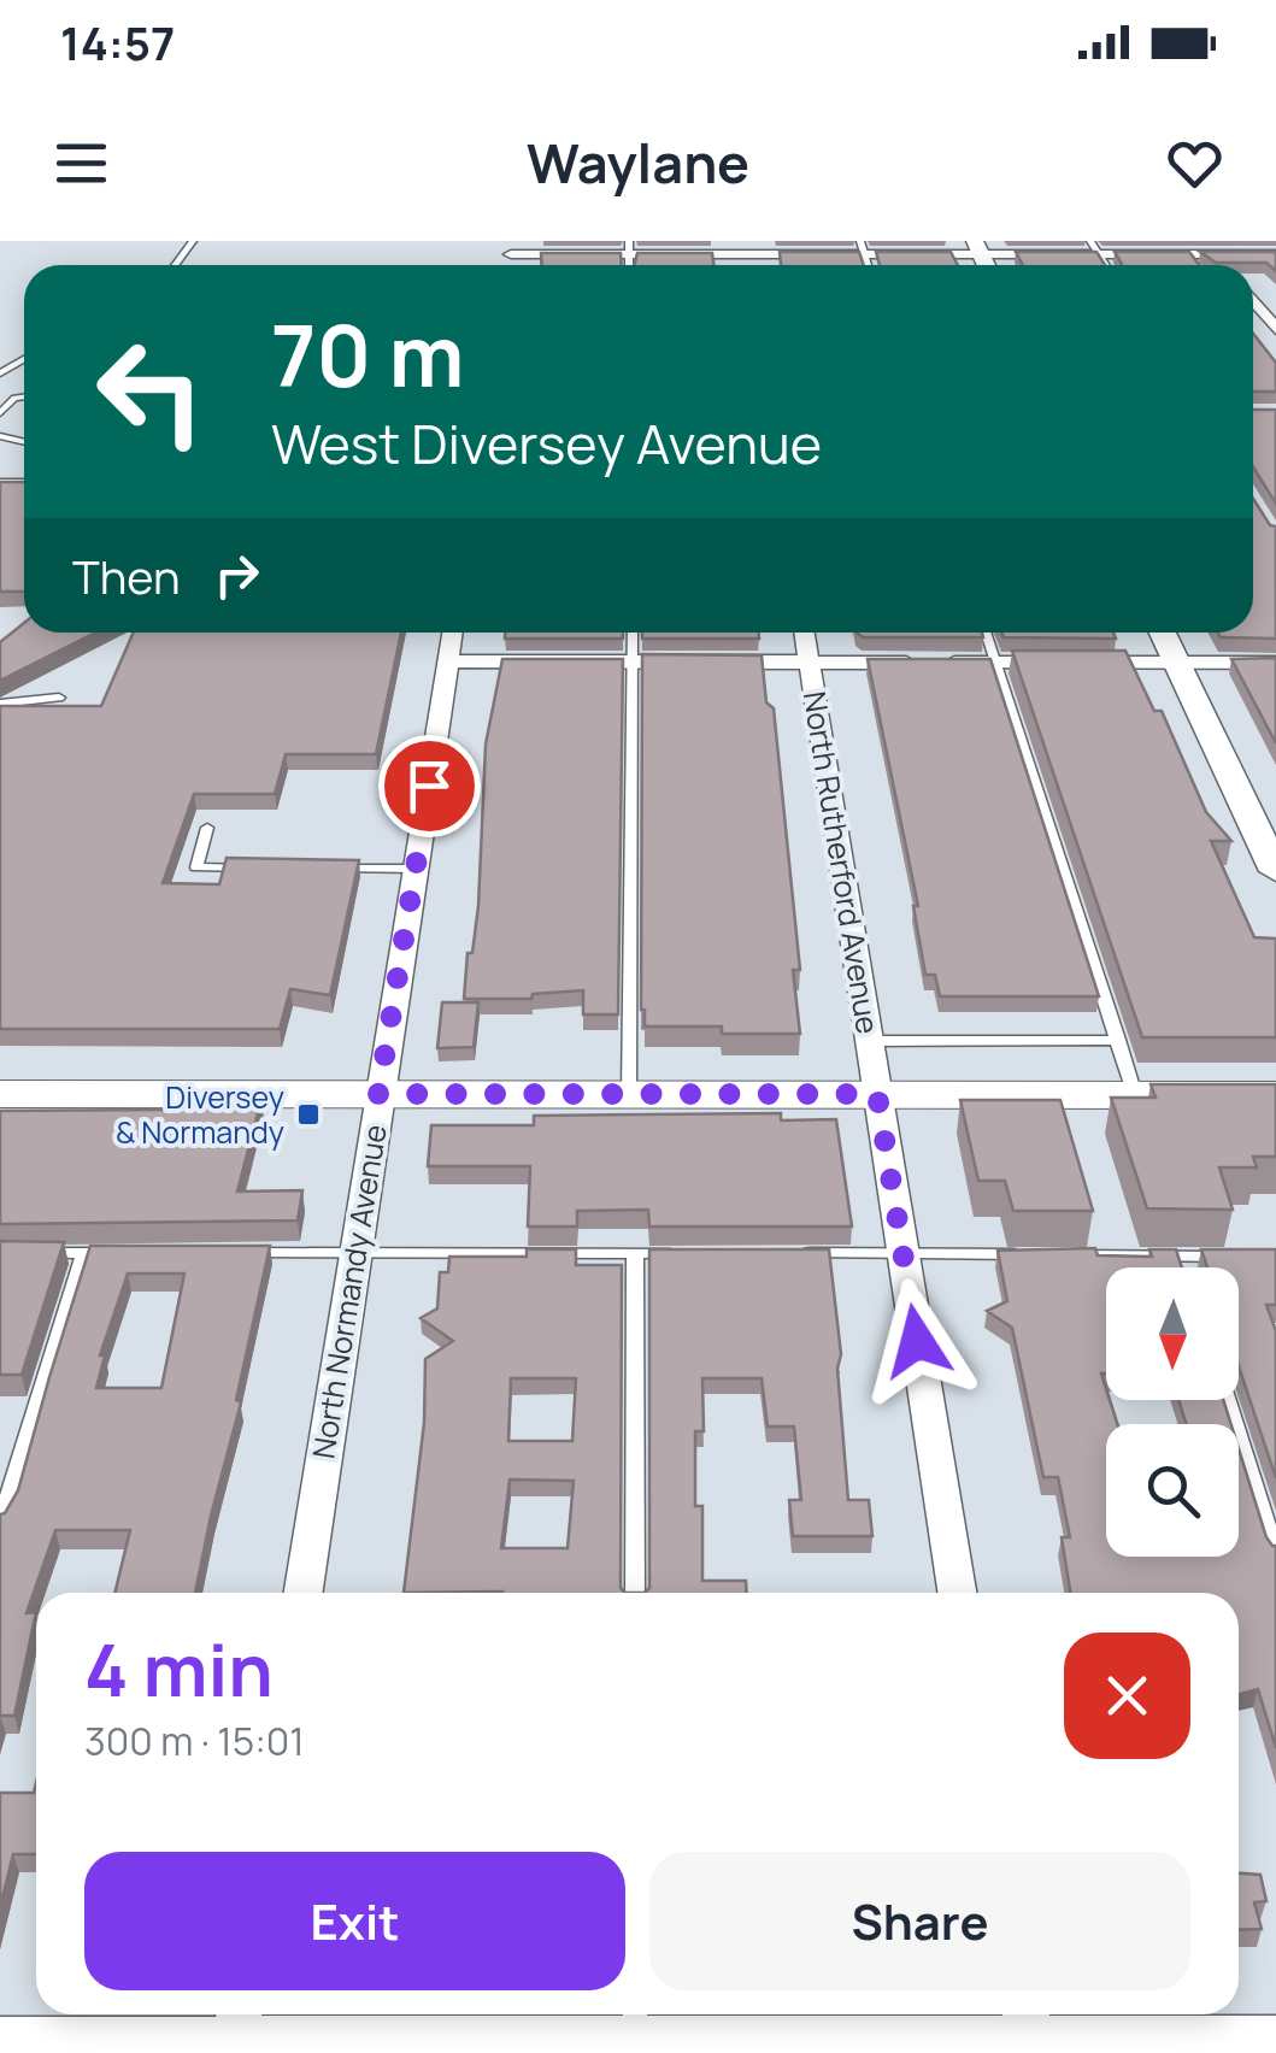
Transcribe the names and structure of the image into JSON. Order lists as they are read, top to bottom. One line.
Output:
{"streets":{"street":["North Rutherford Avenue","North Normandy Avenue"]},"places":{"transit":["Diversey & Normandy"]},"north":"bottom","page":{"status":"14:57","header":"Waylane","turn":["70 m","West Diversey Avenue"],"then":"Then","heading":["4 min","300 m · 15:01"],"buttons":["Exit","Share"]}}
